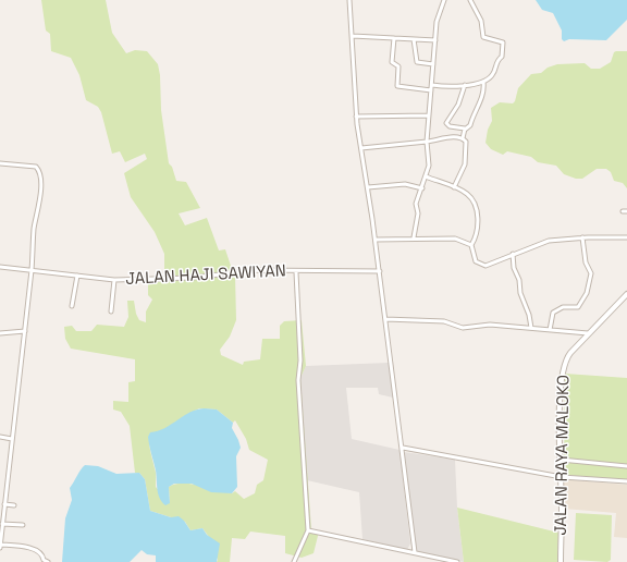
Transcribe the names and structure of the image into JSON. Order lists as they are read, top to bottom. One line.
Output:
{"streets":{"street":["JALAN HAJI SAWIYAN","JALAN RAYA MALOKO"]}}
